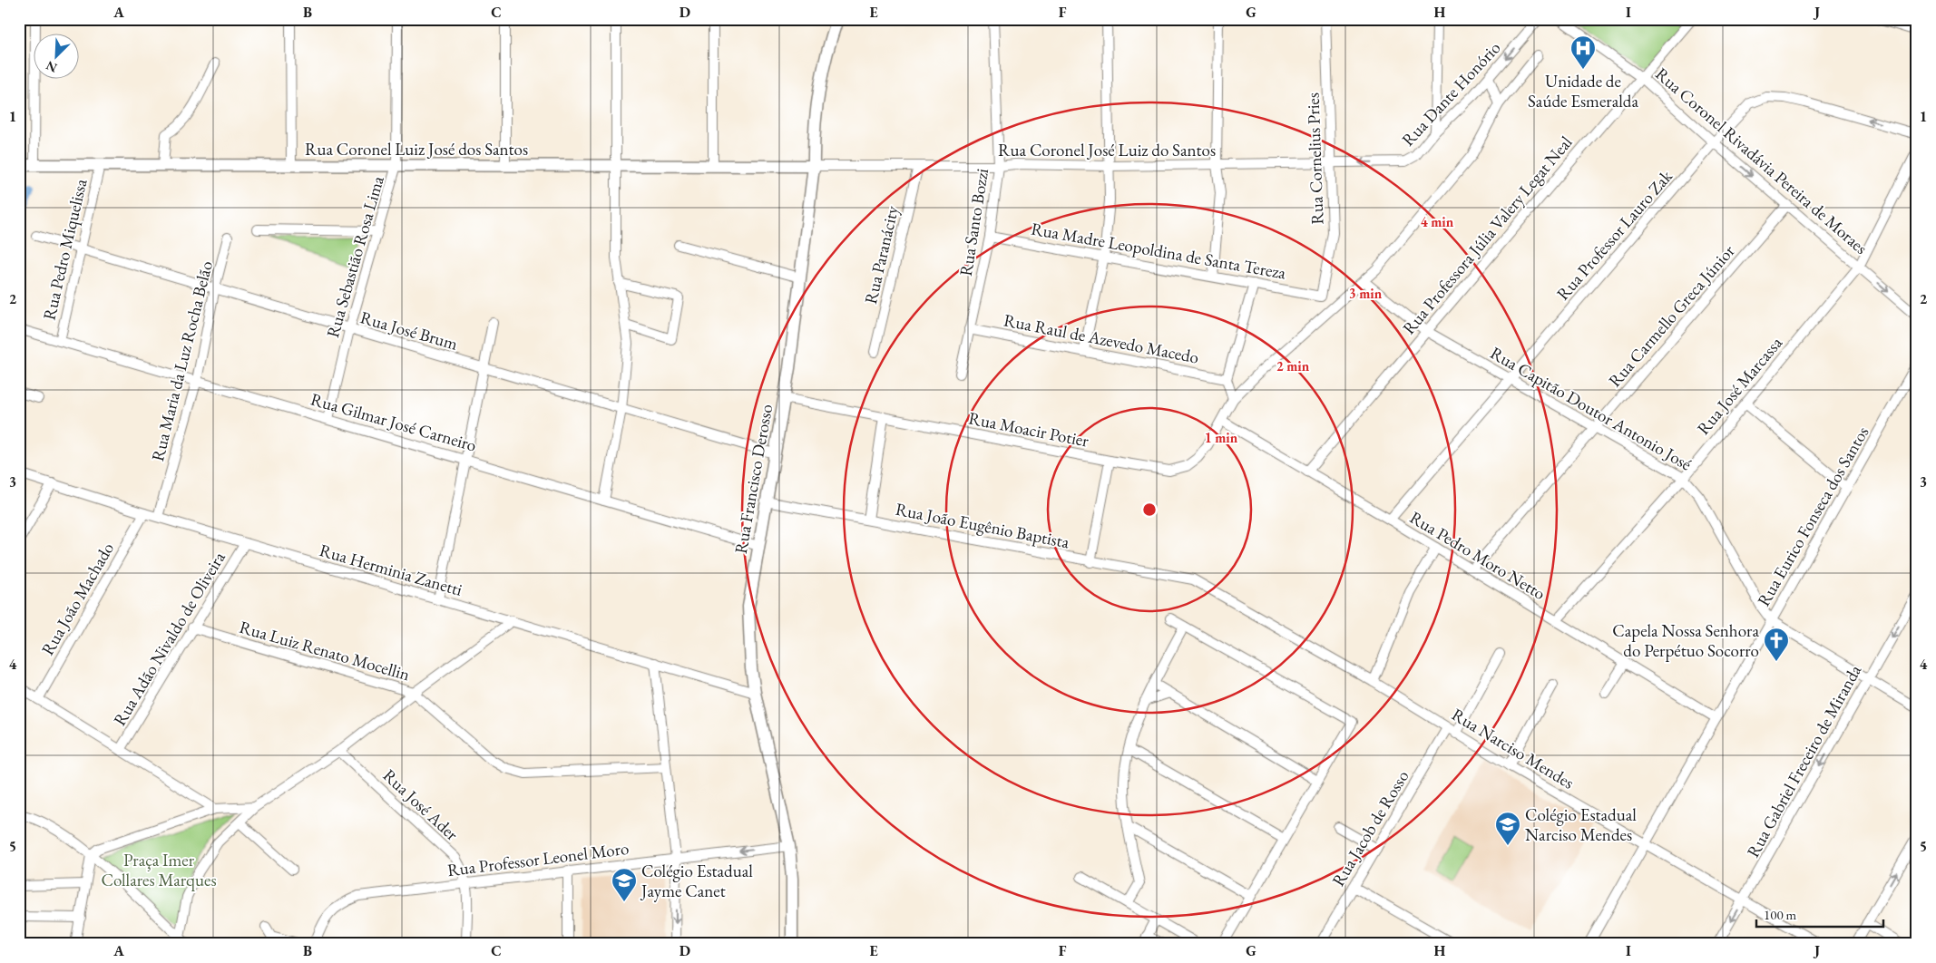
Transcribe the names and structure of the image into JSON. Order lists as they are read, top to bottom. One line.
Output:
{"streets":{"main road":["Rua Coronel Luiz José dos Santos","Rua Francisco Derosso"],"street":["Rua Dante Honório","Rua Coronel José Luiz do Santos","Rua Cornelius Pries","Rua Coronel Rivadávia Pereira de Moraes","Rua Santo Bozzi","Rua Professora Júlia Valery Legat Neal","Rua Professor Lauro Zak","Rua Pedro Miquelissa","Rua Madre Leopoldina de Santa Tereza","Rua Paranácity","Rua Sebastião Rosa Lima","Rua Carmello Greca Júnior","Rua José Brum","Rua Raul de Azevedo Macedo","Rua Maria da Luz Rocha Belão","Rua José Marcassa","Rua Capitão Doutor Antonio José","Rua Gilmar José Carneiro","Rua Moacir Potier","Rua Eurico Fonseca dos Santos","Rua João Eugênio Baptista","Rua Pedro Moro Netto","Rua Herminia Zanetti","Rua João Machado","Rua Adão Nivaldo de Oliveira","Rua Luiz Renato Mocellin","Rua Narciso Mendes","Rua Gabriel Freceiro de Miranda","Rua José Ader","Rua Jacob de Rosso","Rua Professor Leonel Moro"]},"crossings":[["Rua Dante Honório","Rua Coronel José Luiz do Santos"],["Rua Coronel Luiz José dos Santos","Rua Coronel José Luiz do Santos"],["Rua Coronel Luiz José dos Santos","Rua Pedro Miquelissa"],["Rua Coronel Luiz José dos Santos","Rua Sebastião Rosa Lima"],["Rua Coronel Luiz José dos Santos","Rua Francisco Derosso"],["Rua Coronel José Luiz do Santos","Rua Cornelius Pries"],["Rua Coronel José Luiz do Santos","Rua Santo Bozzi"],["Rua Coronel José Luiz do Santos","Rua Paranácity"],["Rua Coronel José Luiz do Santos","Rua Francisco Derosso"],["Rua Cornelius Pries","Rua Madre Leopoldina de Santa Tereza"],["Rua Coronel Rivadávia Pereira de Moraes","Rua Professora Júlia Valery Legat Neal"],["Rua Coronel Rivadávia Pereira de Moraes","Rua Professor Lauro Zak"],["Rua Coronel Rivadávia Pereira de Moraes","Rua Carmello Greca Júnior"],["Rua Coronel Rivadávia Pereira de Moraes","Rua José Marcassa"],["Rua Santo Bozzi","Rua Madre Leopoldina de Santa Tereza"],["Rua Santo Bozzi","Rua Raul de Azevedo Macedo"],["Rua Professora Júlia Valery Legat Neal","Rua Capitão Doutor Antonio José"],["Rua Professora Júlia Valery Legat Neal","Rua Pedro Moro Netto"],["Rua Professor Lauro Zak","Rua Capitão Doutor Antonio José"],["Rua Professor Lauro Zak","Rua Pedro Moro Netto"],["Rua Pedro Miquelissa","Rua José Brum"],["Rua Pedro Miquelissa","Rua Gilmar José Carneiro"],["Rua Sebastião Rosa Lima","Rua José Brum"],["Rua Sebastião Rosa Lima","Rua Gilmar José Carneiro"],["Rua Carmello Greca Júnior","Rua Capitão Doutor Antonio José"],["Rua Carmello Greca Júnior","Rua Pedro Moro Netto"],["Rua José Brum","Rua Maria da Luz Rocha Belão"],["Rua José Brum","Rua Francisco Derosso"],["Rua Maria da Luz Rocha Belão","Rua Gilmar José Carneiro"],["Rua Maria da Luz Rocha Belão","Rua Herminia Zanetti"],["Rua José Marcassa","Rua Capitão Doutor Antonio José"],["Rua José Marcassa","Rua Pedro Moro Netto"],["Rua Capitão Doutor Antonio José","Rua Moacir Potier"],["Rua Capitão Doutor Antonio José","Rua Eurico Fonseca dos Santos"],["Rua Capitão Doutor Antonio José","Rua Gabriel Freceiro de Miranda"],["Rua Gilmar José Carneiro","Rua Francisco Derosso"],["Rua Moacir Potier","Rua Francisco Derosso"],["Rua Moacir Potier","Rua Pedro Moro Netto"],["Rua Francisco Derosso","Rua João Eugênio Baptista"],["Rua Francisco Derosso","Rua Herminia Zanetti"],["Rua Francisco Derosso","Rua Professor Leonel Moro"],["Rua Eurico Fonseca dos Santos","Rua Pedro Moro Netto"],["Rua Eurico Fonseca dos Santos","Rua Narciso Mendes"],["Rua João Eugênio Baptista","Rua Narciso Mendes"],["Rua Herminia Zanetti","Rua João Machado"],["Rua Herminia Zanetti","Rua Adão Nivaldo de Oliveira"],["Rua Adão Nivaldo de Oliveira","Rua Luiz Renato Mocellin"],["Rua Narciso Mendes","Rua Gabriel Freceiro de Miranda"],["Rua Narciso Mendes","Rua Jacob de Rosso"],["Rua José Ader","Rua Professor Leonel Moro"]],"one_way":["Rua Dante Honório","Rua Coronel Rivadávia Pereira de Moraes","Rua Gabriel Freceiro de Miranda"],"parks":["Praça Imer Collares Marques"],"places":{"hospital":["Unidade de Saúde Esmeralda"],"church":["Capela Nossa Senhora do Perpétuo Socorro"],"school or university":["Colégio Estadual Narciso Mendes","Colégio Estadual Jayme Canet"]},"scale_bar":"100 m","north":"bottom left","grid":{"columns":["A","B","C","D","E","F","G","H","I","J"],"rows":["1","2","3","4","5"]},"rings":["4 min","3 min","2 min","1 min"]}
